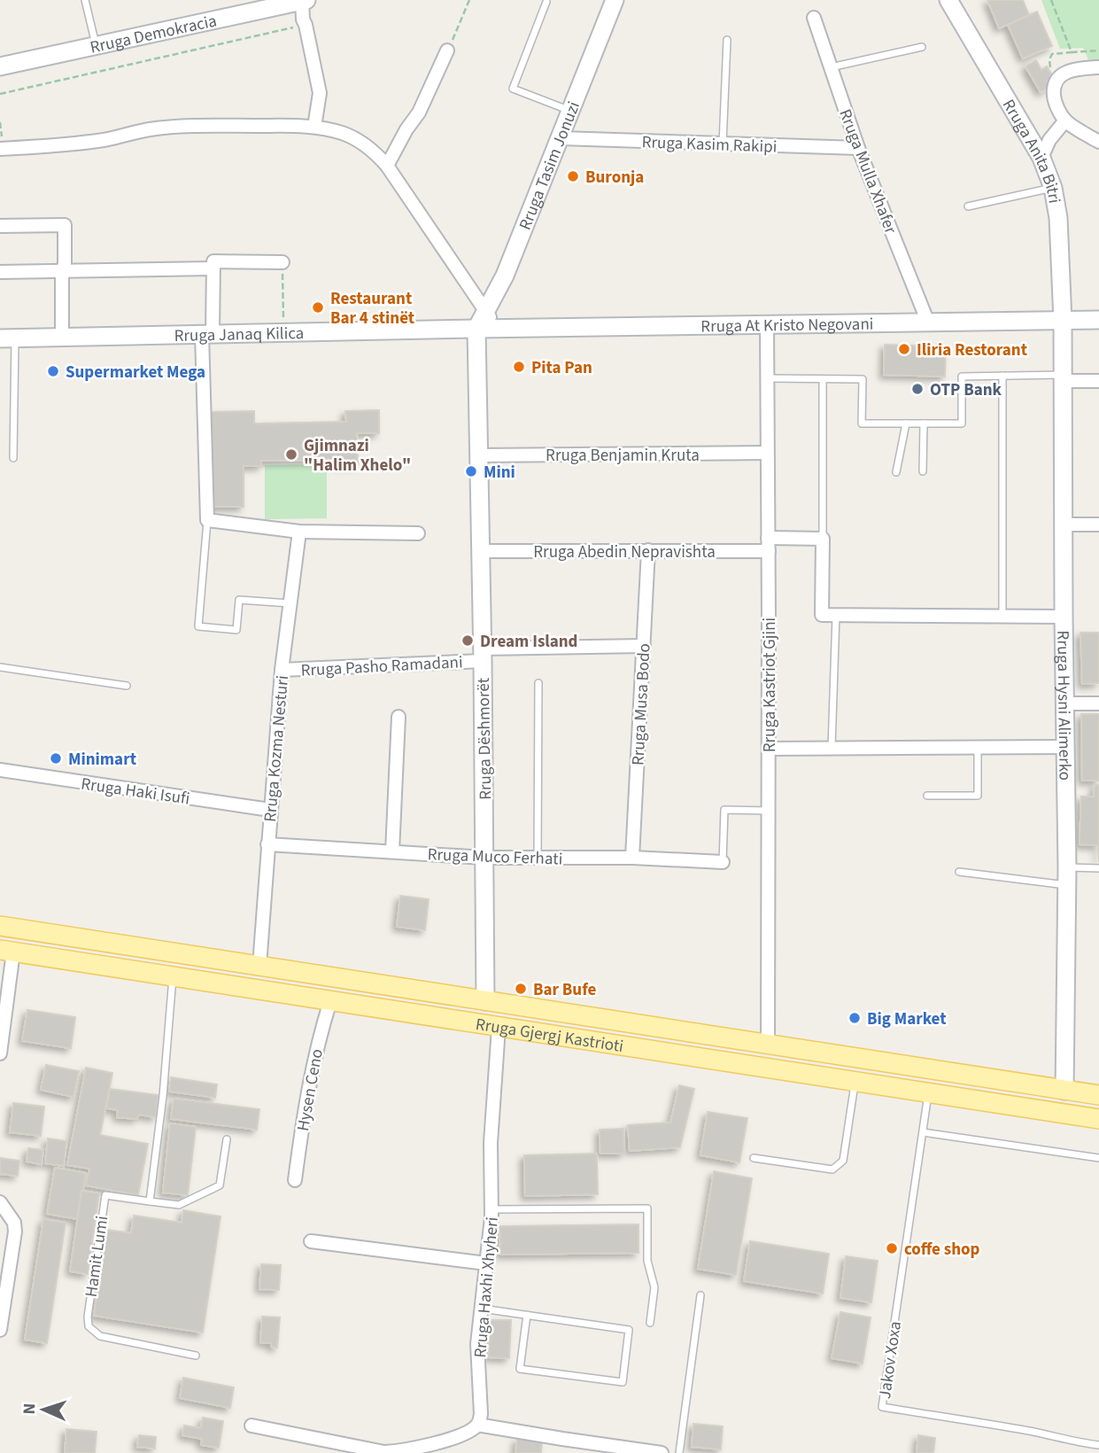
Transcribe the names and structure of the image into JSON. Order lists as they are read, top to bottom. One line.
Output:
{"streets":{"main road":["Rruga Demokracia","Rruga Anita Bitri","Rruga Tasim Jonuzi","Rruga At Kristo Negovani","Rruga Janaq Kilica","Rruga Hysni Alimerko","Rruga Dëshmorët","Rruga Gjergj Kastrioti"],"street":["Rruga Kasim Rakipi","Rruga Mulla Xhafer","Rruga Benjamin Kruta","Rruga Abedin Nepravishta","Rruga Pasho Ramadani","Rruga Kastriot Gjini","Rruga Musa Bodo","Rruga Kozma Nesturi","Rruga Haki Isufi","Rruga Muco Ferhati","Hysen Ceno","Rruga Haxhi Xhyheri"],"lane":["Hamit Lumi","Jakov Xoxa"]},"crossings":[["Rruga Kasim Rakipi","Rruga Tasim Jonuzi"],["Rruga Kasim Rakipi","Rruga Mulla Xhafer"],["Rruga Anita Bitri","Rruga At Kristo Negovani"],["Rruga Anita Bitri","Rruga Hysni Alimerko"],["Rruga Tasim Jonuzi","Rruga At Kristo Negovani"],["Rruga Tasim Jonuzi","Rruga Janaq Kilica"],["Rruga Tasim Jonuzi","Rruga Dëshmorët"],["Rruga Mulla Xhafer","Rruga At Kristo Negovani"],["Rruga At Kristo Negovani","Rruga Janaq Kilica"],["Rruga At Kristo Negovani","Rruga Kastriot Gjini"],["Rruga At Kristo Negovani","Rruga Hysni Alimerko"],["Rruga At Kristo Negovani","Rruga Dëshmorët"],["Rruga Janaq Kilica","Rruga Dëshmorët"],["Rruga Benjamin Kruta","Rruga Kastriot Gjini"],["Rruga Benjamin Kruta","Rruga Dëshmorët"],["Rruga Abedin Nepravishta","Rruga Kastriot Gjini"],["Rruga Abedin Nepravishta","Rruga Musa Bodo"],["Rruga Abedin Nepravishta","Rruga Dëshmorët"],["Rruga Pasho Ramadani","Rruga Musa Bodo"],["Rruga Pasho Ramadani","Rruga Dëshmorët"],["Rruga Pasho Ramadani","Rruga Kozma Nesturi"],["Rruga Kastriot Gjini","Rruga Gjergj Kastrioti"],["Rruga Musa Bodo","Rruga Muco Ferhati"],["Rruga Hysni Alimerko","Rruga Gjergj Kastrioti"],["Rruga Dëshmorët","Rruga Muco Ferhati"],["Rruga Dëshmorët","Rruga Gjergj Kastrioti"],["Rruga Kozma Nesturi","Rruga Haki Isufi"],["Rruga Kozma Nesturi","Rruga Muco Ferhati"],["Rruga Kozma Nesturi","Rruga Gjergj Kastrioti"],["Rruga Gjergj Kastrioti","Hysen Ceno"],["Rruga Gjergj Kastrioti","Rruga Haxhi Xhyheri"],["Rruga Gjergj Kastrioti","Jakov Xoxa"]],"places":["Buronja","Restaurant Bar 4 stinët","Iliria Restorant","Pita Pan","Supermarket Mega","OTP Bank","Gjimnazi \"Halim Xhelo\"","Mini","Dream Island","Minimart","Bar Bufe","Big Market","coffe shop"],"north":"left"}
